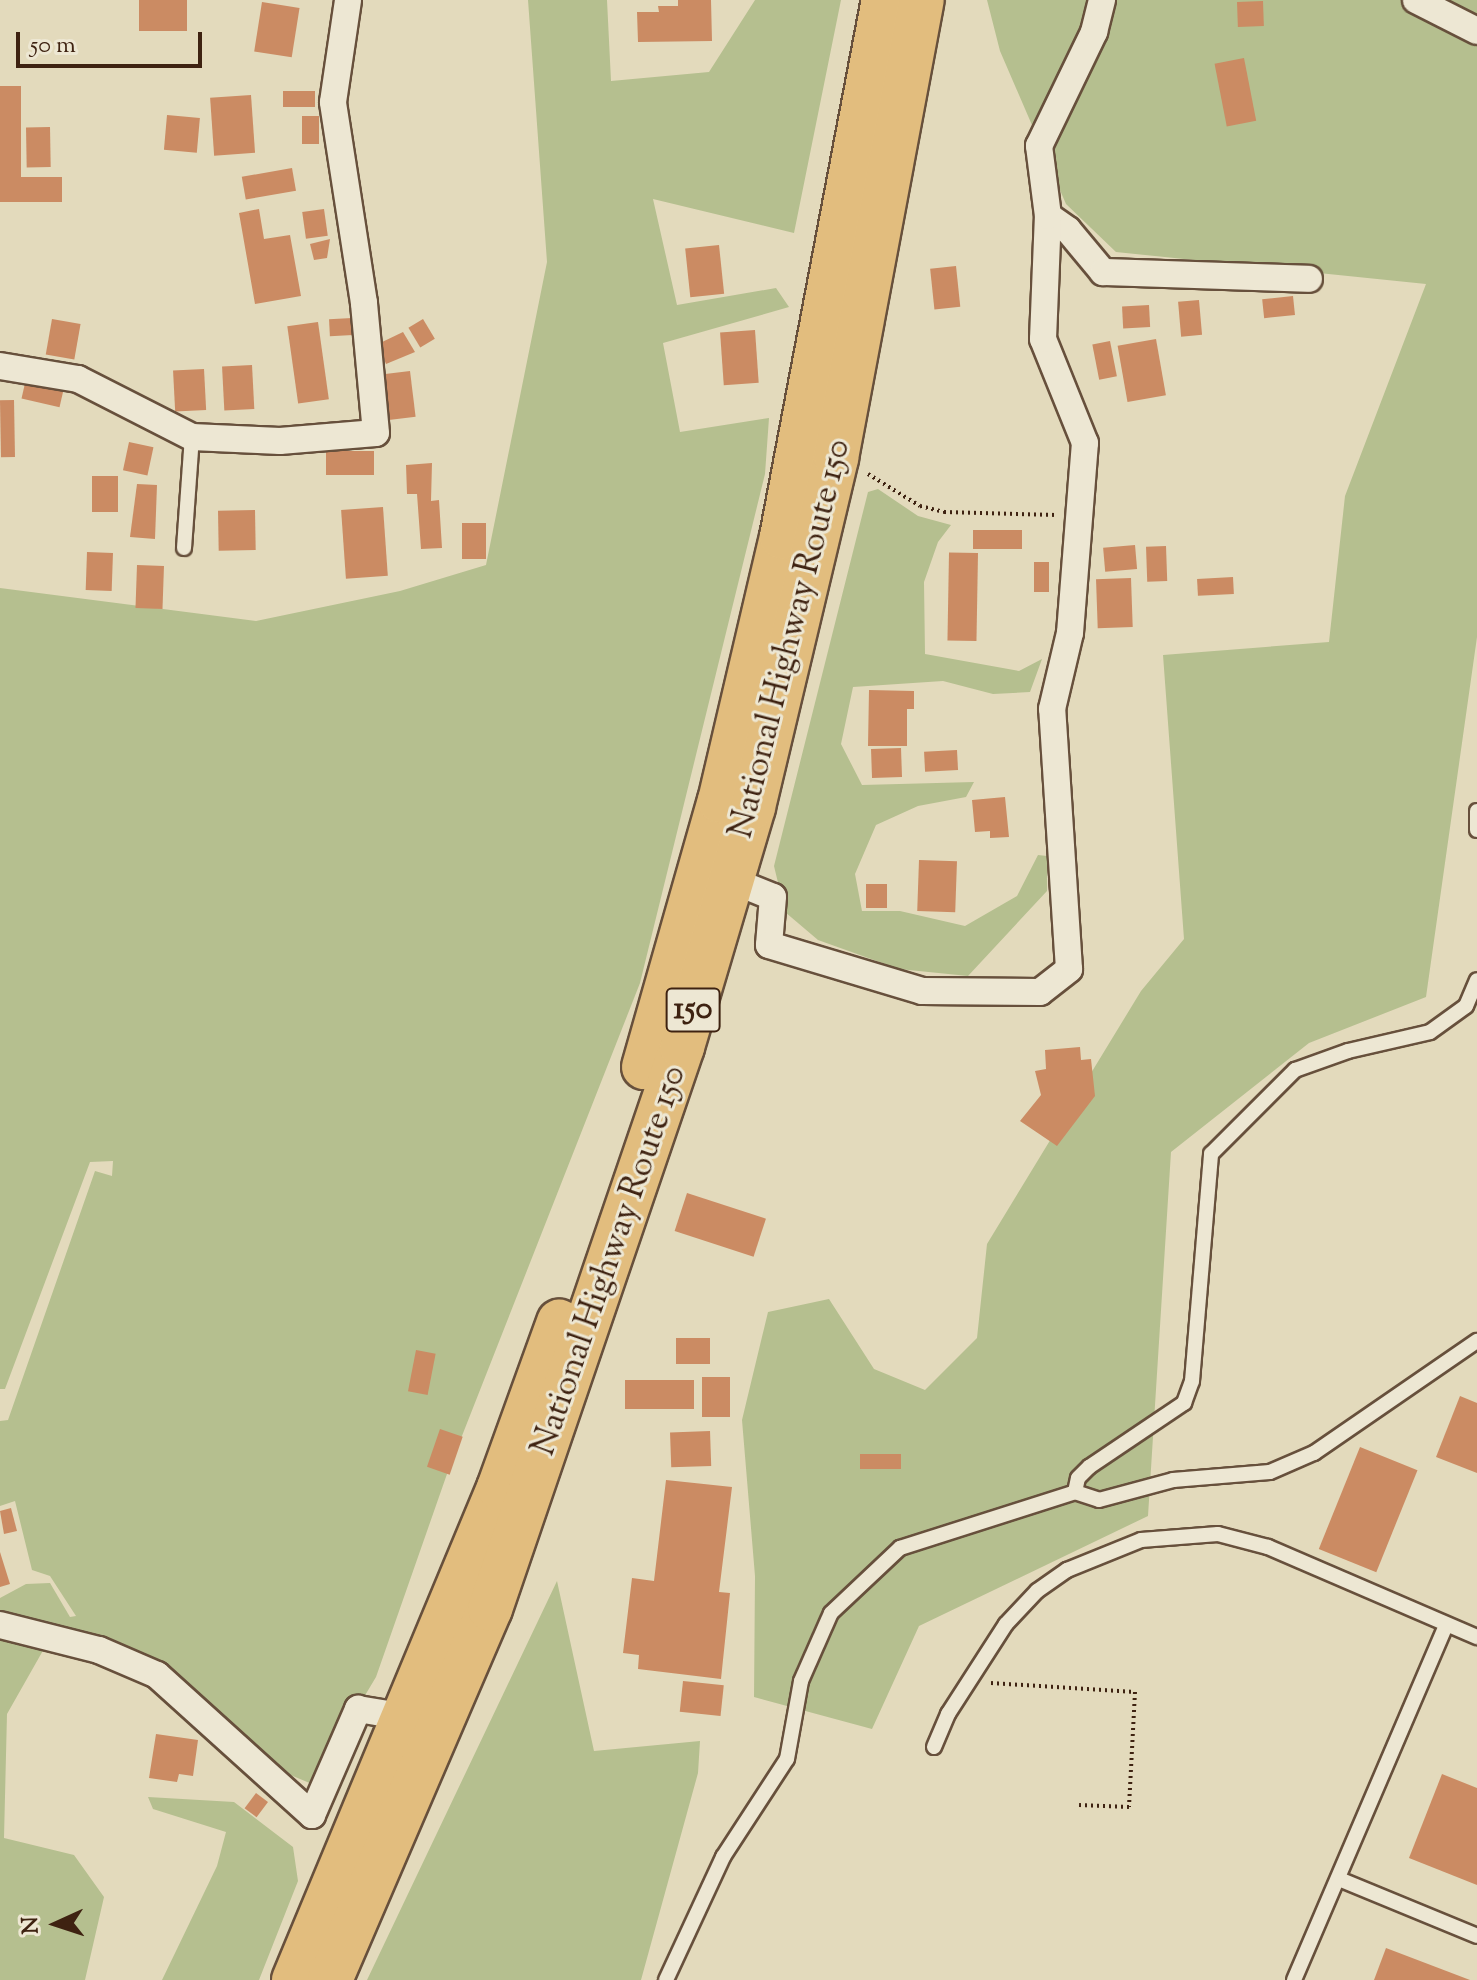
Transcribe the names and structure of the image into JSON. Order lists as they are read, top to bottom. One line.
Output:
{"streets":{"highway":["National Highway Route 150","150"]},"scale_bar":"50 m","north":"left"}
